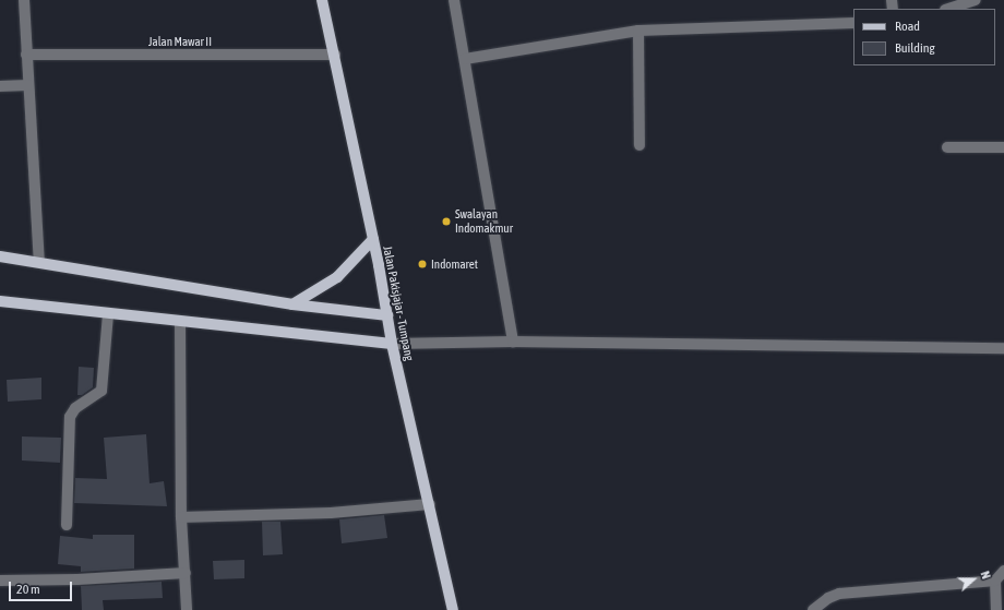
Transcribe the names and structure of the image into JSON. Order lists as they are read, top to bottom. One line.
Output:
{"streets":{"main road":["Jalan Pakisjajar - Tumpang"],"street":["Jalan Mawar II"]},"crossings":[["Jalan Mawar II","Jalan Pakisjajar - Tumpang"]],"places":["Swalayan Indomakmur","Indomaret"],"legend":["Road","Building"],"scale_bar":"20 m","north":"right"}
